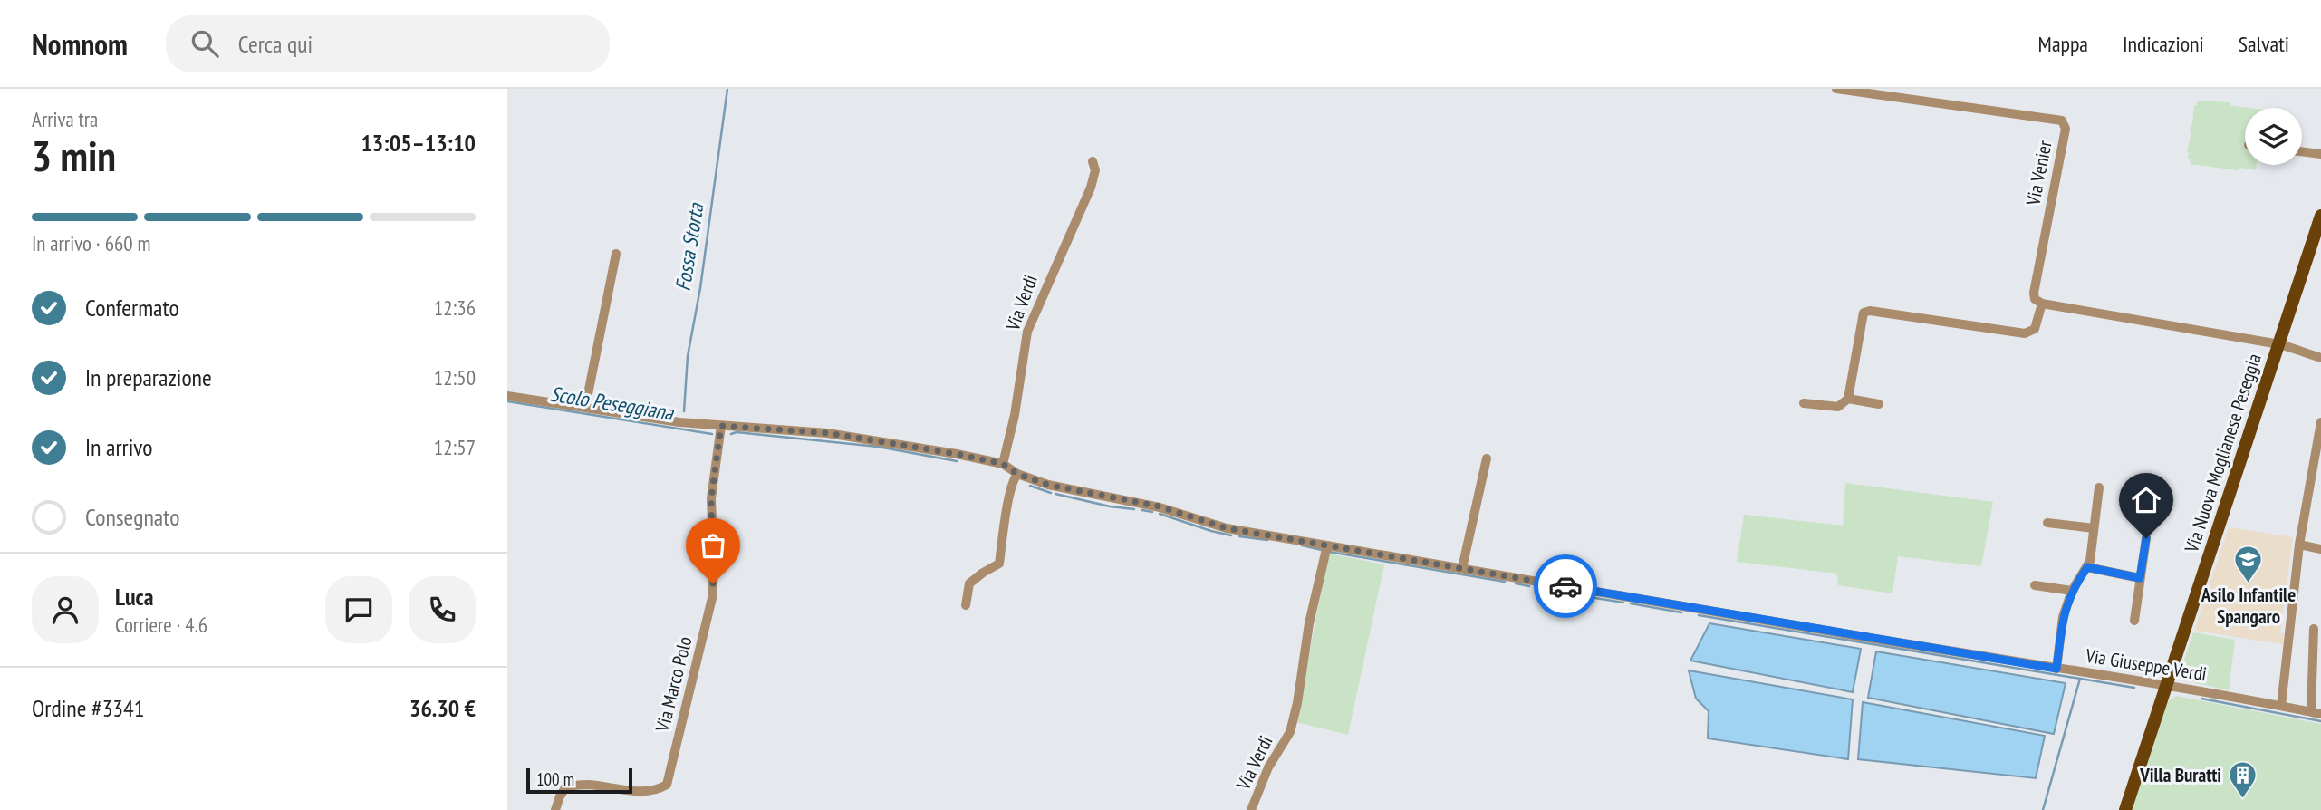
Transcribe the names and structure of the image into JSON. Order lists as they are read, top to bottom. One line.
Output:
{"streets":{"main road":["Via Nuova Moglianese Peseggia"],"street":["Via Venier","Via Verdi","Via Giuseppe Verdi","Via Marco Polo"]},"crossings":[["Via Verdi","Via Giuseppe Verdi"],["Via Nuova Moglianese Peseggia","Via Giuseppe Verdi"],["Via Giuseppe Verdi","Via Marco Polo"]],"water":["Fossa Storta","Scolo Peseggiana"],"places":{"school or university":["Asilo Infantile Spangaro"],"building":["Villa Buratti"]},"scale_bar":"100 m","page":{"header":"Nomnom","search":"Cerca qui","nav":["Mappa","Indicazioni","Salvati"],"heading":["3 min","Arriva tra","13:05–13:10"],"panel":["Luca","Corriere · 4.6","Ordine #3341","36.30 €"],"bar":"In arrivo · 660 m","list":[["Confermato","12:36"],["In preparazione","12:50"],["In arrivo","12:57"],"Consegnato"],"scale":"100 m"}}
